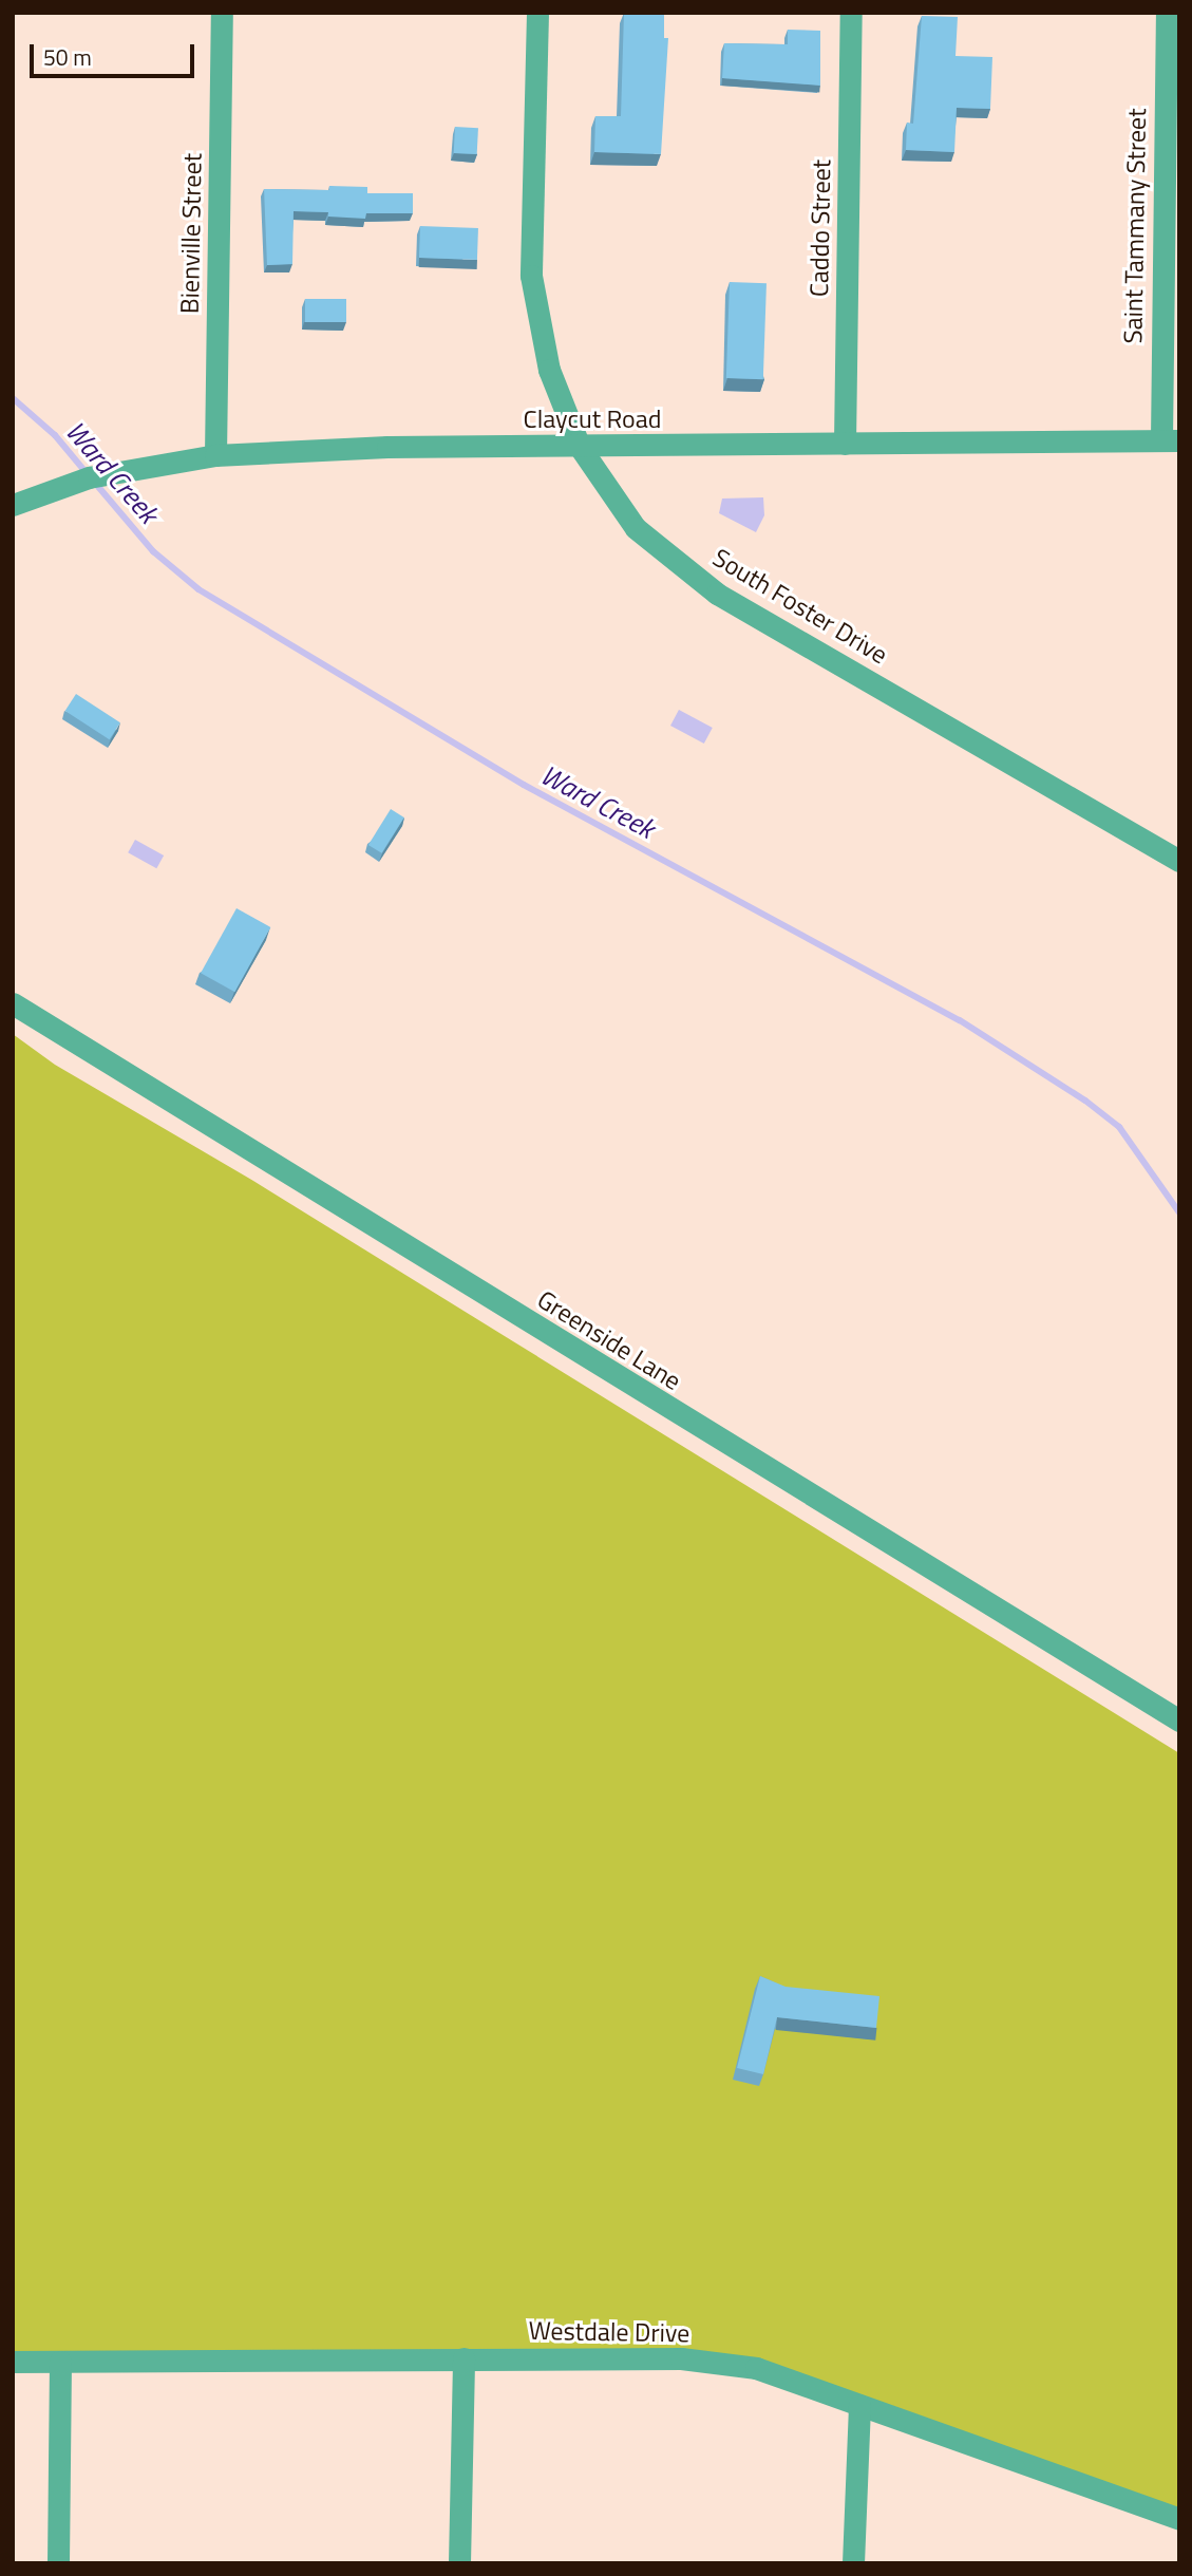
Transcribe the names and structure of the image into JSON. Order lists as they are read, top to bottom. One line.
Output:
{"streets":{"street":["Saint Tammany Street","Caddo Street","Bienville Street","Claycut Road","South Foster Drive","Greenside Lane","Westdale Drive"]},"crossings":[["Saint Tammany Street","Claycut Road"],["Caddo Street","Claycut Road"],["Bienville Street","Claycut Road"],["Claycut Road","South Foster Drive"]],"water":["Ward Creek"],"scale_bar":"50 m"}
